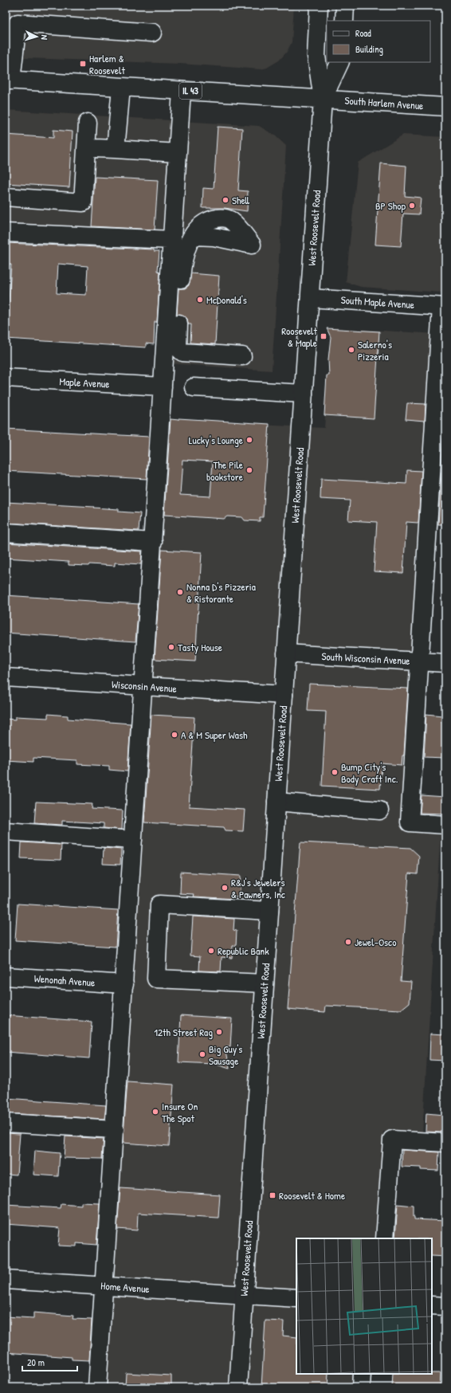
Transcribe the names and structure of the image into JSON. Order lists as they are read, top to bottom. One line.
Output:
{"streets":{"main road":["IL 43","South Harlem Avenue","West Roosevelt Road","South Maple Avenue","Maple Avenue","South Wisconsin Avenue","Wisconsin Avenue","Wenonah Avenue","Home Avenue"]},"crossings":[["IL 43","South Harlem Avenue"],["IL 43","West Roosevelt Road"],["South Harlem Avenue","West Roosevelt Road"],["West Roosevelt Road","South Maple Avenue"],["West Roosevelt Road","South Wisconsin Avenue"],["West Roosevelt Road","Wisconsin Avenue"],["West Roosevelt Road","Home Avenue"]],"places":{"transit":["Harlem & Roosevelt","Roosevelt & Maple","Roosevelt & Home"],"other":["Shell","BP Shop","McDonald's","Salerno's Pizzeria","Lucky's Lounge","The Pile bookstore","Nonna D's Pizzeria & Ristorante","Tasty House","A & M Super Wash","Bump City's Body Craft Inc.","R&J's Jewelers & Pawners, Inc","Jewel-Osco","Republic Bank","12th Street Rag","Big Guy's Sausage","Insure On The Spot"]},"legend":["Road","Building"],"scale_bar":"20 m","north":"right"}
